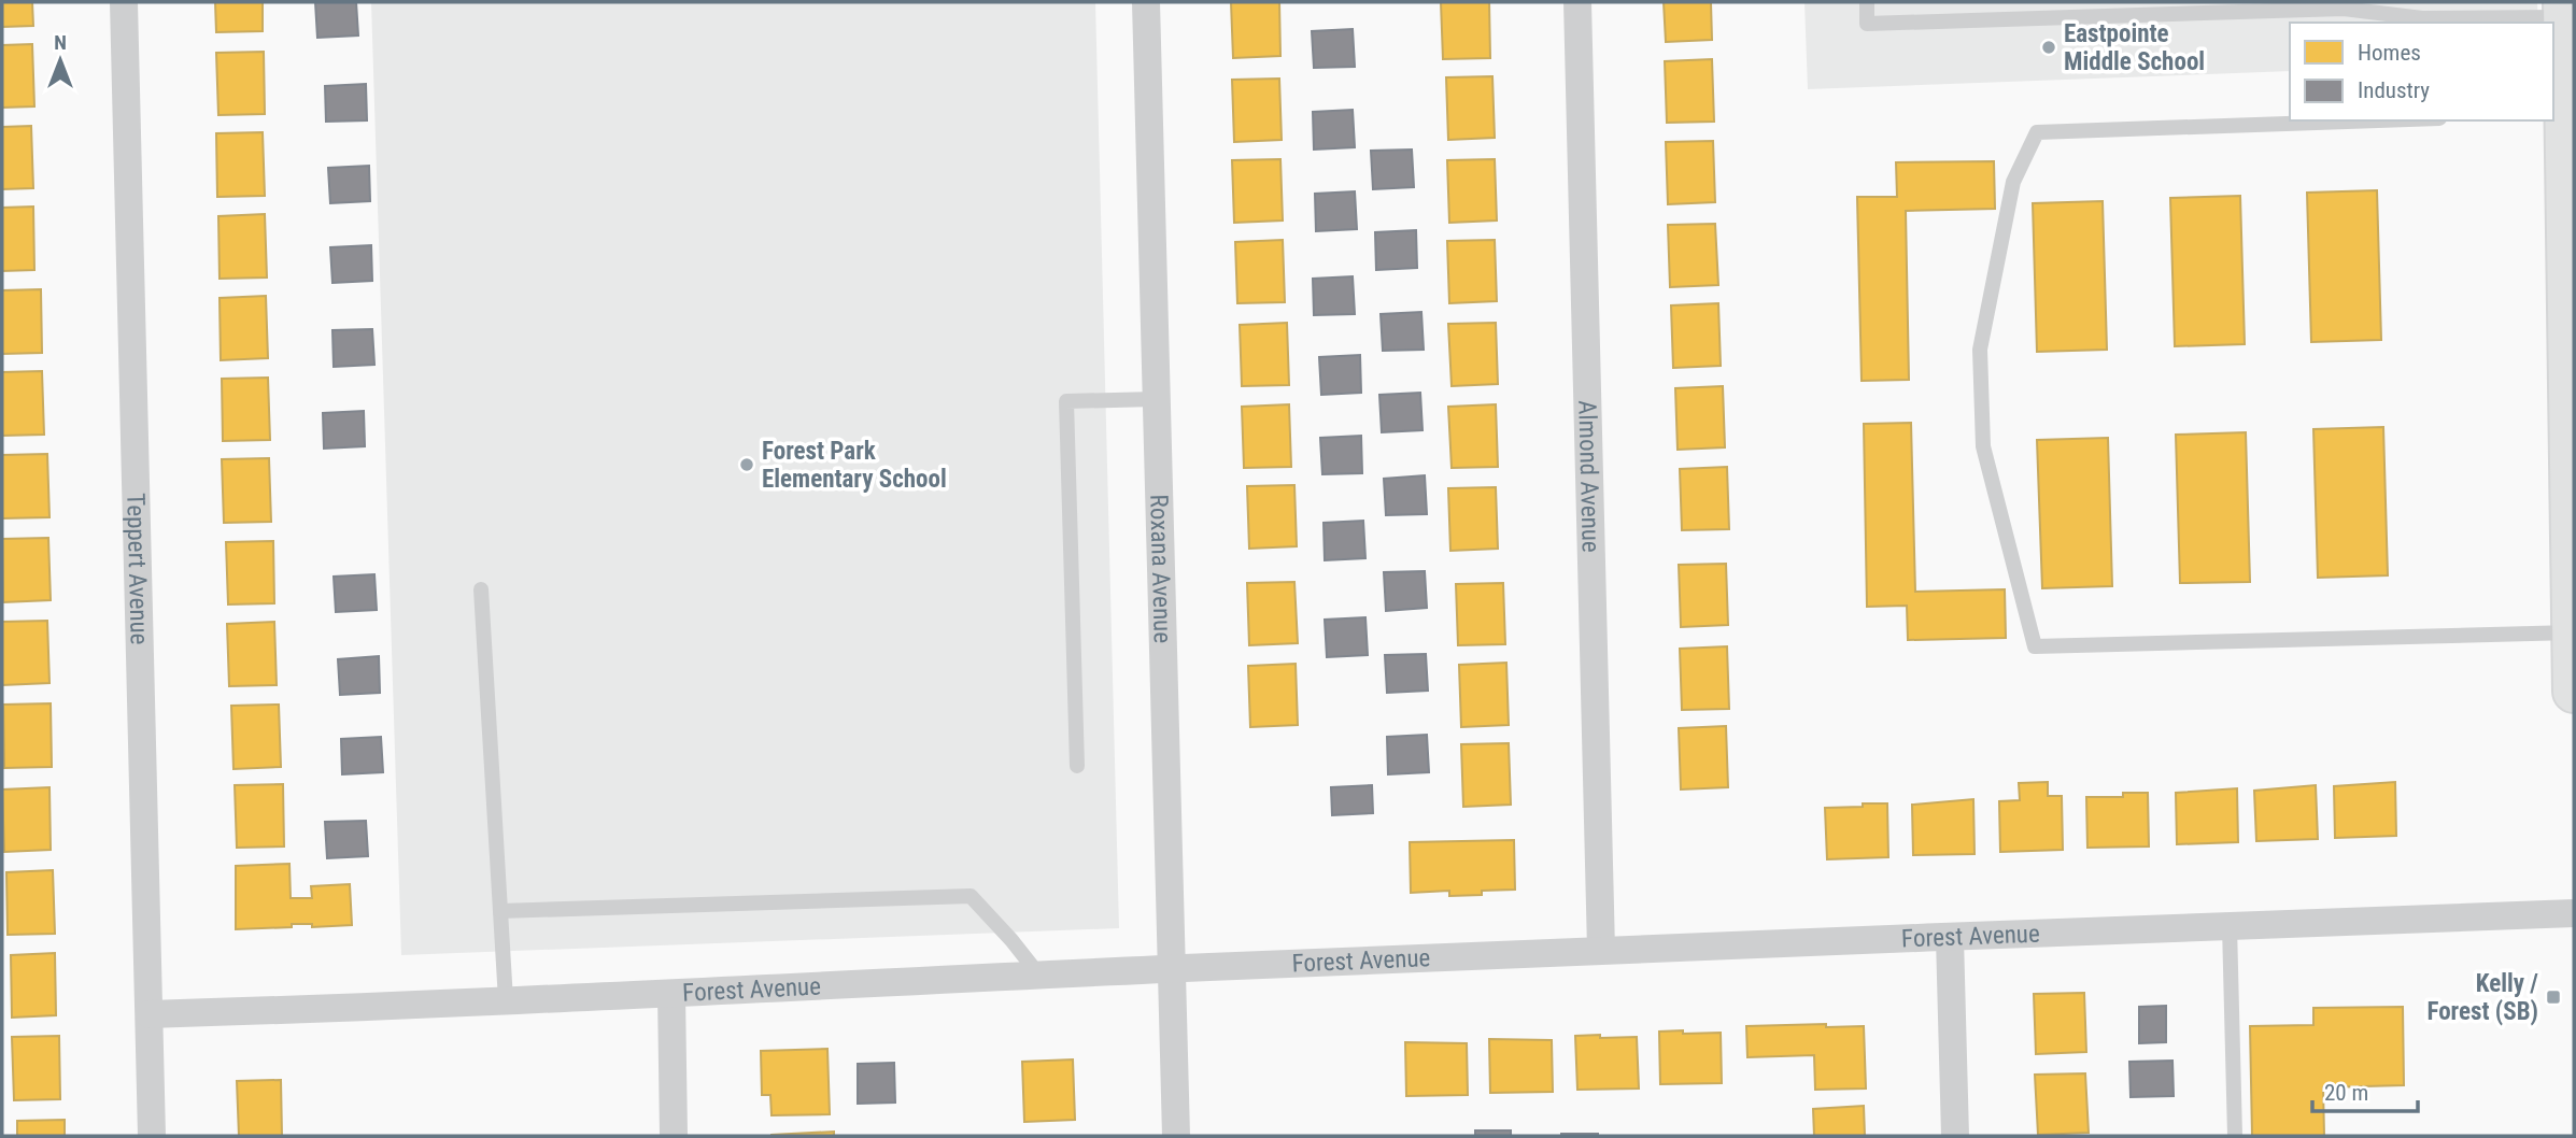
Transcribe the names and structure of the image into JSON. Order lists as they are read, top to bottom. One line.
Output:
{"streets":{"street":["Almond Avenue","Teppert Avenue","Roxana Avenue","Forest Avenue"]},"crossings":[["Almond Avenue","Forest Avenue"],["Teppert Avenue","Forest Avenue"],["Roxana Avenue","Forest Avenue"]],"places":{"other":["Eastpointe Middle School","Forest Park Elementary School"],"transit":["Kelly / Forest (SB)"]},"legend":["Homes","Industry"],"scale_bar":"20 m","north":"top"}
